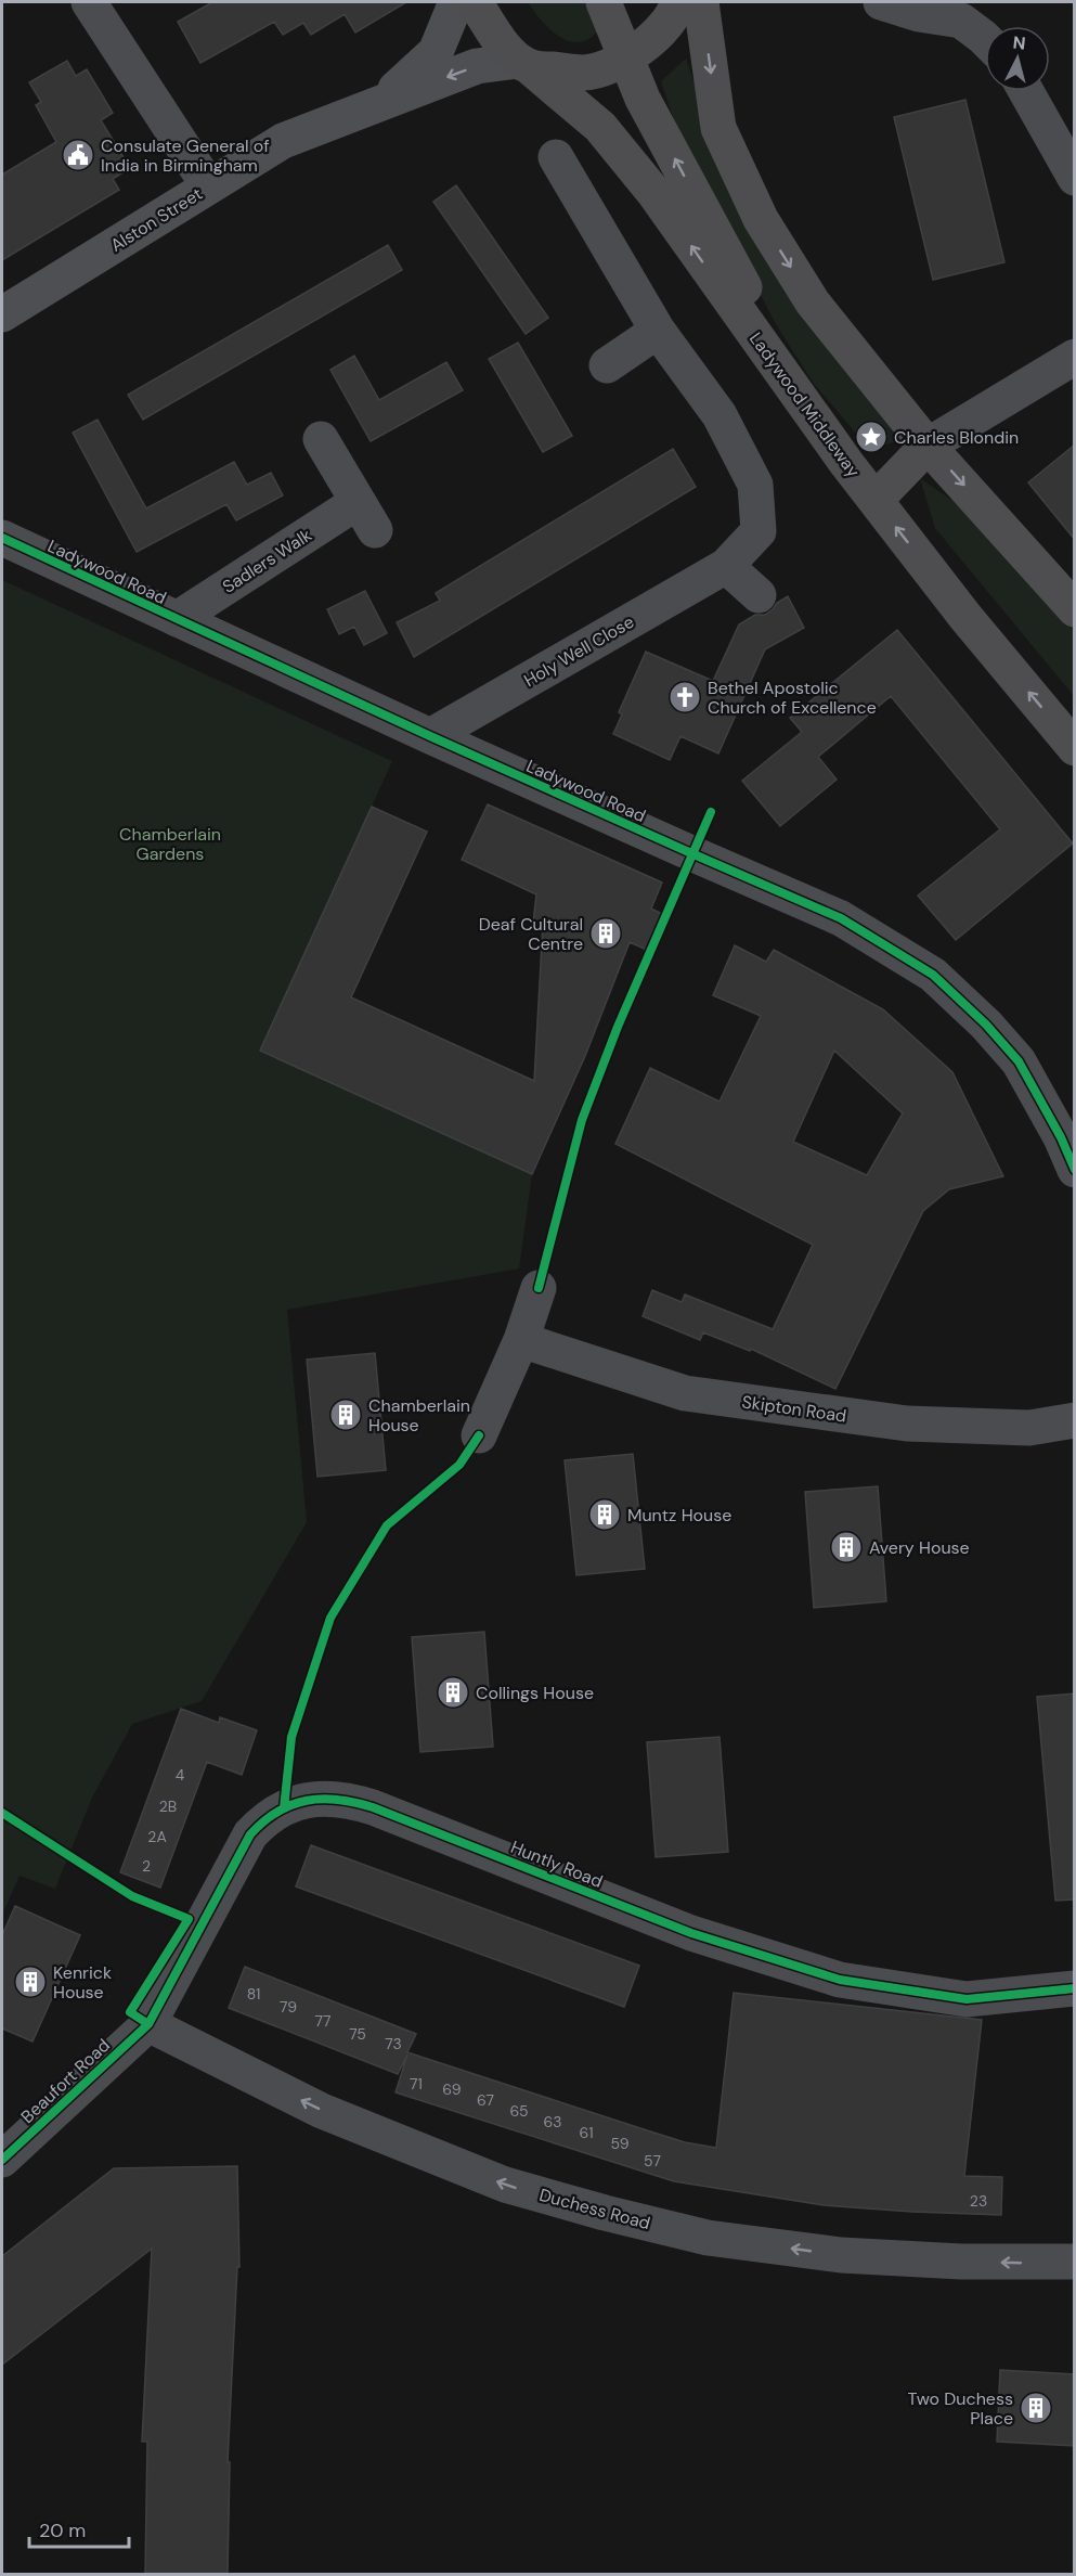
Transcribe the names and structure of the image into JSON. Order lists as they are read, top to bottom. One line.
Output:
{"streets":{"highway":["Ladywood Middleway"],"main road":["Alston Street"],"street":["Sadlers Walk","Ladywood Road","Holy Well Close","Skipton Road","Huntly Road","Beaufort Road","Duchess Road"]},"crossings":[["Alston Street","Ladywood Middleway"],["Sadlers Walk","Ladywood Road"],["Ladywood Road","Holy Well Close"],["Huntly Road","Beaufort Road"],["Huntly Road","Duchess Road"],["Beaufort Road","Duchess Road"]],"one_way":["Duchess Road"],"parks":["Chamberlain Gardens"],"places":{"public building":["Consulate General of India in Birmingham"],"place":["Charles Blondin"],"church":["Bethel Apostolic Church of Excellence"],"building":["Deaf Cultural Centre","Chamberlain House","Muntz House","Avery House","Collings House","Kenrick House","Two Duchess Place"]},"house_numbers":["4","2B","2A","2","81","79","77","75","73","71","69","67","65","63","61","59","57","23"],"scale_bar":"20 m","north":"top"}
